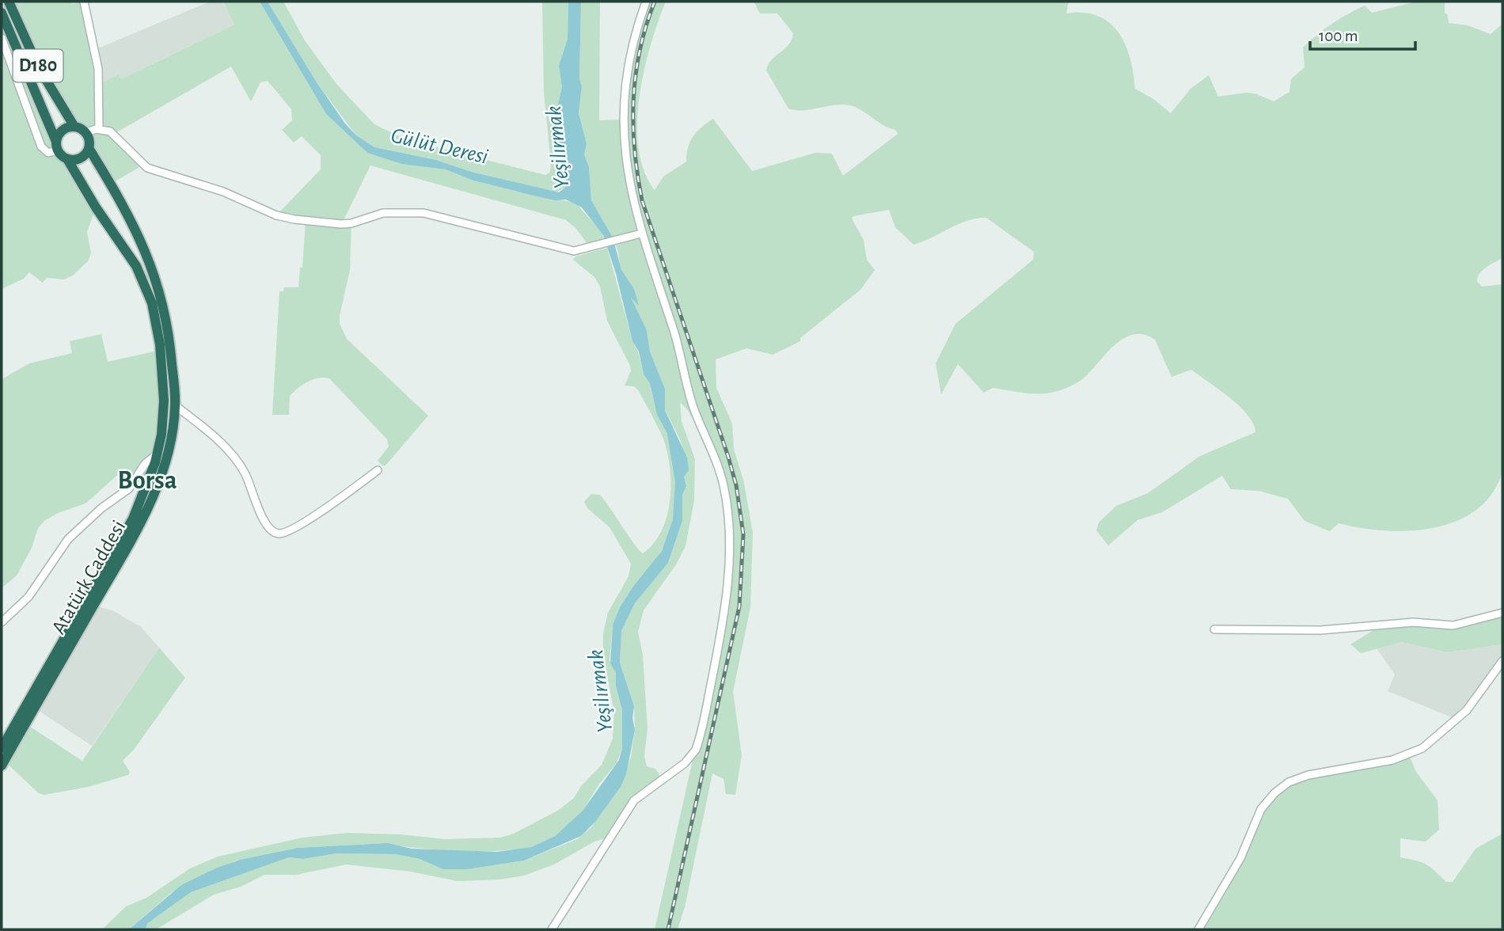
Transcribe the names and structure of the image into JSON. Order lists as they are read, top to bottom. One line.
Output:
{"streets":{"highway":["D180","Atatürk Caddesi"]},"crossings":[["D180","Atatürk Caddesi"]],"districts":["Borsa"],"water":["Gülüt Deresi","Yeşilırmak"],"scale_bar":"100 m"}
